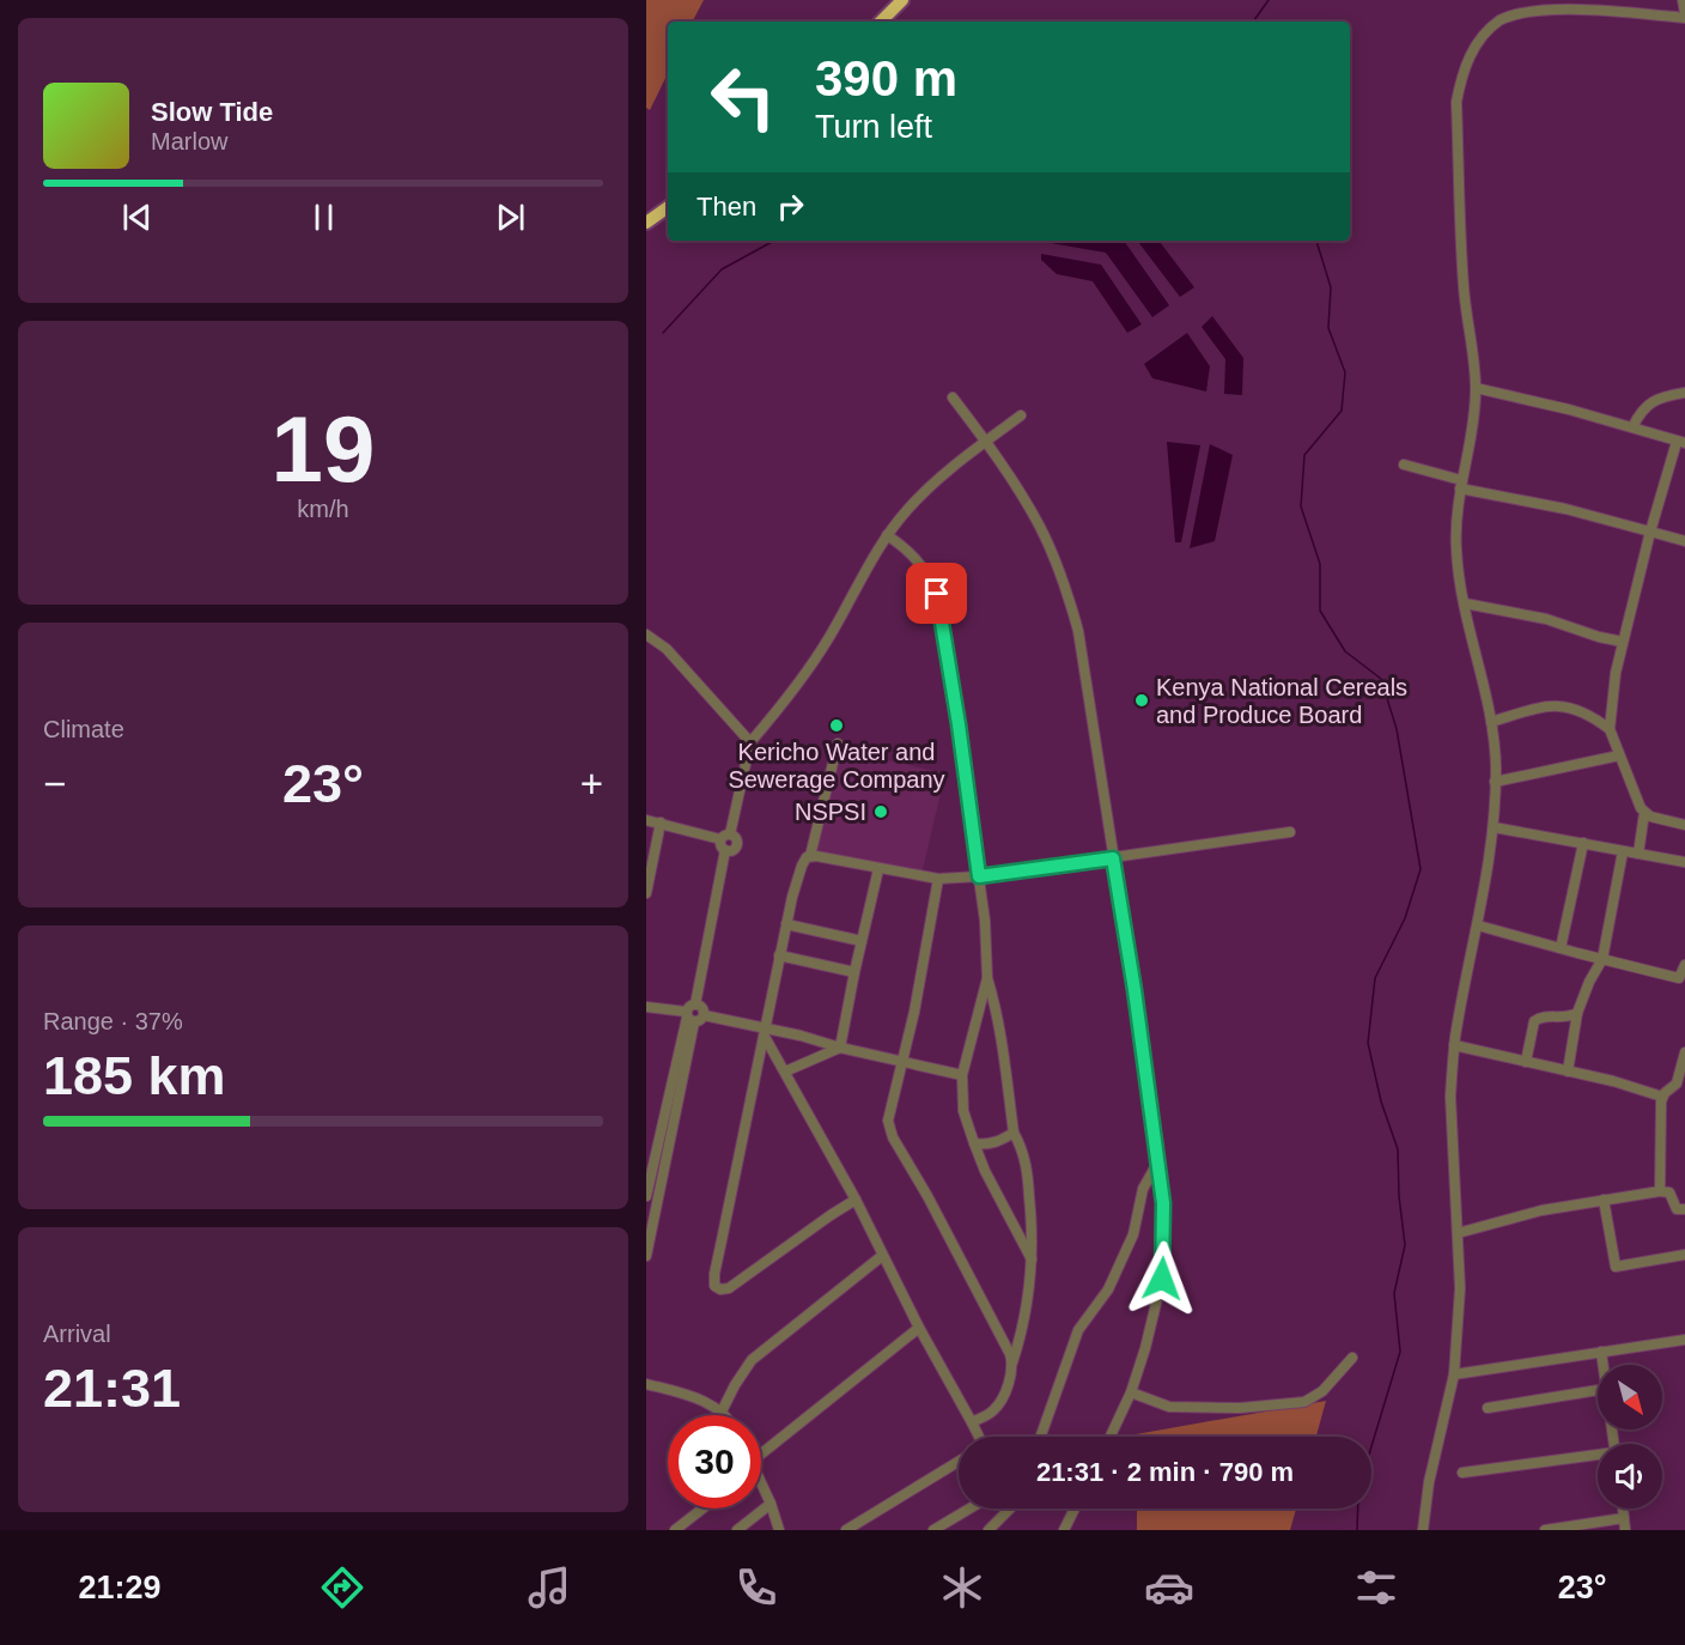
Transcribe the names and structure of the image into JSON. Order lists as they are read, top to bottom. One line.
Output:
{"places":["Kenya National Cereals and Produce Board","Kericho Water and Sewerage Company","NSPSI"],"north":"bottom right","page":{"turn":["390 m","Turn left"],"song":["Slow Tide","Marlow"],"then":"Then","tile":[["19","km/h"],"Climate",["Range · 37%","185 km"],["Arrival","21:31"]],"heat":["−","23°","+"],"limit":"30","trip":"21:31 · 2 min · 790 m","tabs":["21:29","23°"]}}
